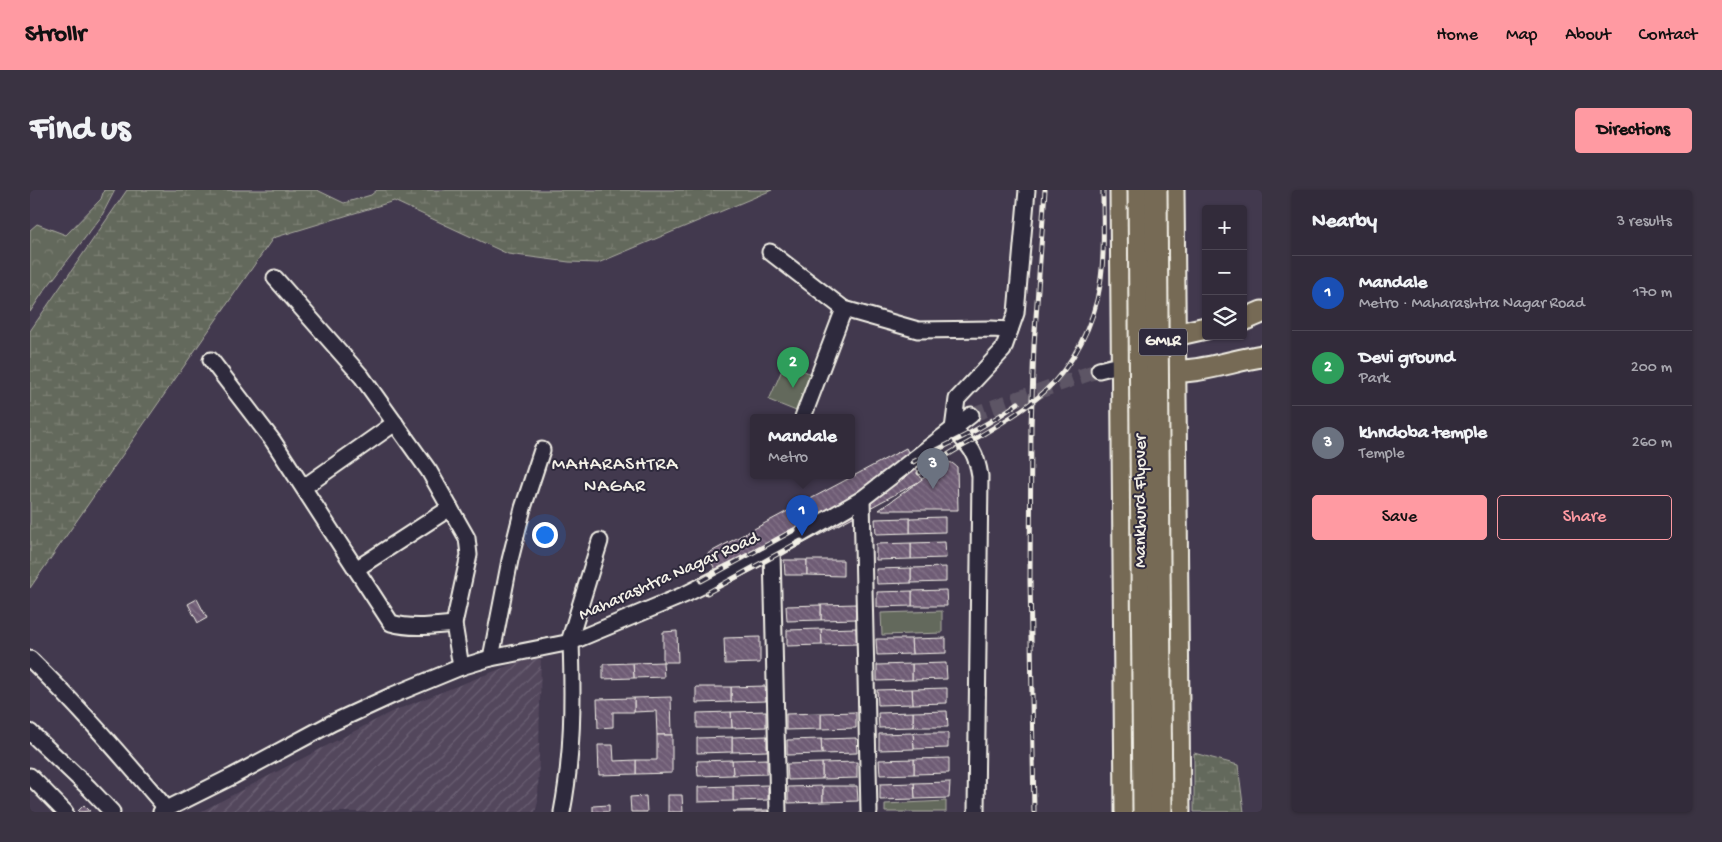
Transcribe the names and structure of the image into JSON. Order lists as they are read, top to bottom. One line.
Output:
{"streets":{"highway":["GMLR","Mankhurd Flyover"],"street":["Maharashtra Nagar Road"]},"districts":["MAHARASHTRA NAGAR"],"page":{"header":"Strollr","nav":["Home","Map","About","Contact"],"buttons":["Directions",["Save","Share"]],"title":"Find us","heading":["Nearby","3 results"],"map_buttons":["+","−"],"list":[{"mark":"1","name":"Mandale","note":"Metro · Maharashtra Nagar Road","value":"170 m"},{"mark":"2","name":"Devi ground","note":"Park","value":"200 m"},{"mark":"3","name":"khndoba temple","note":"Temple","value":"260 m"}],"pins":["2","3","1"],"popup":["Mandale","Metro"]}}
